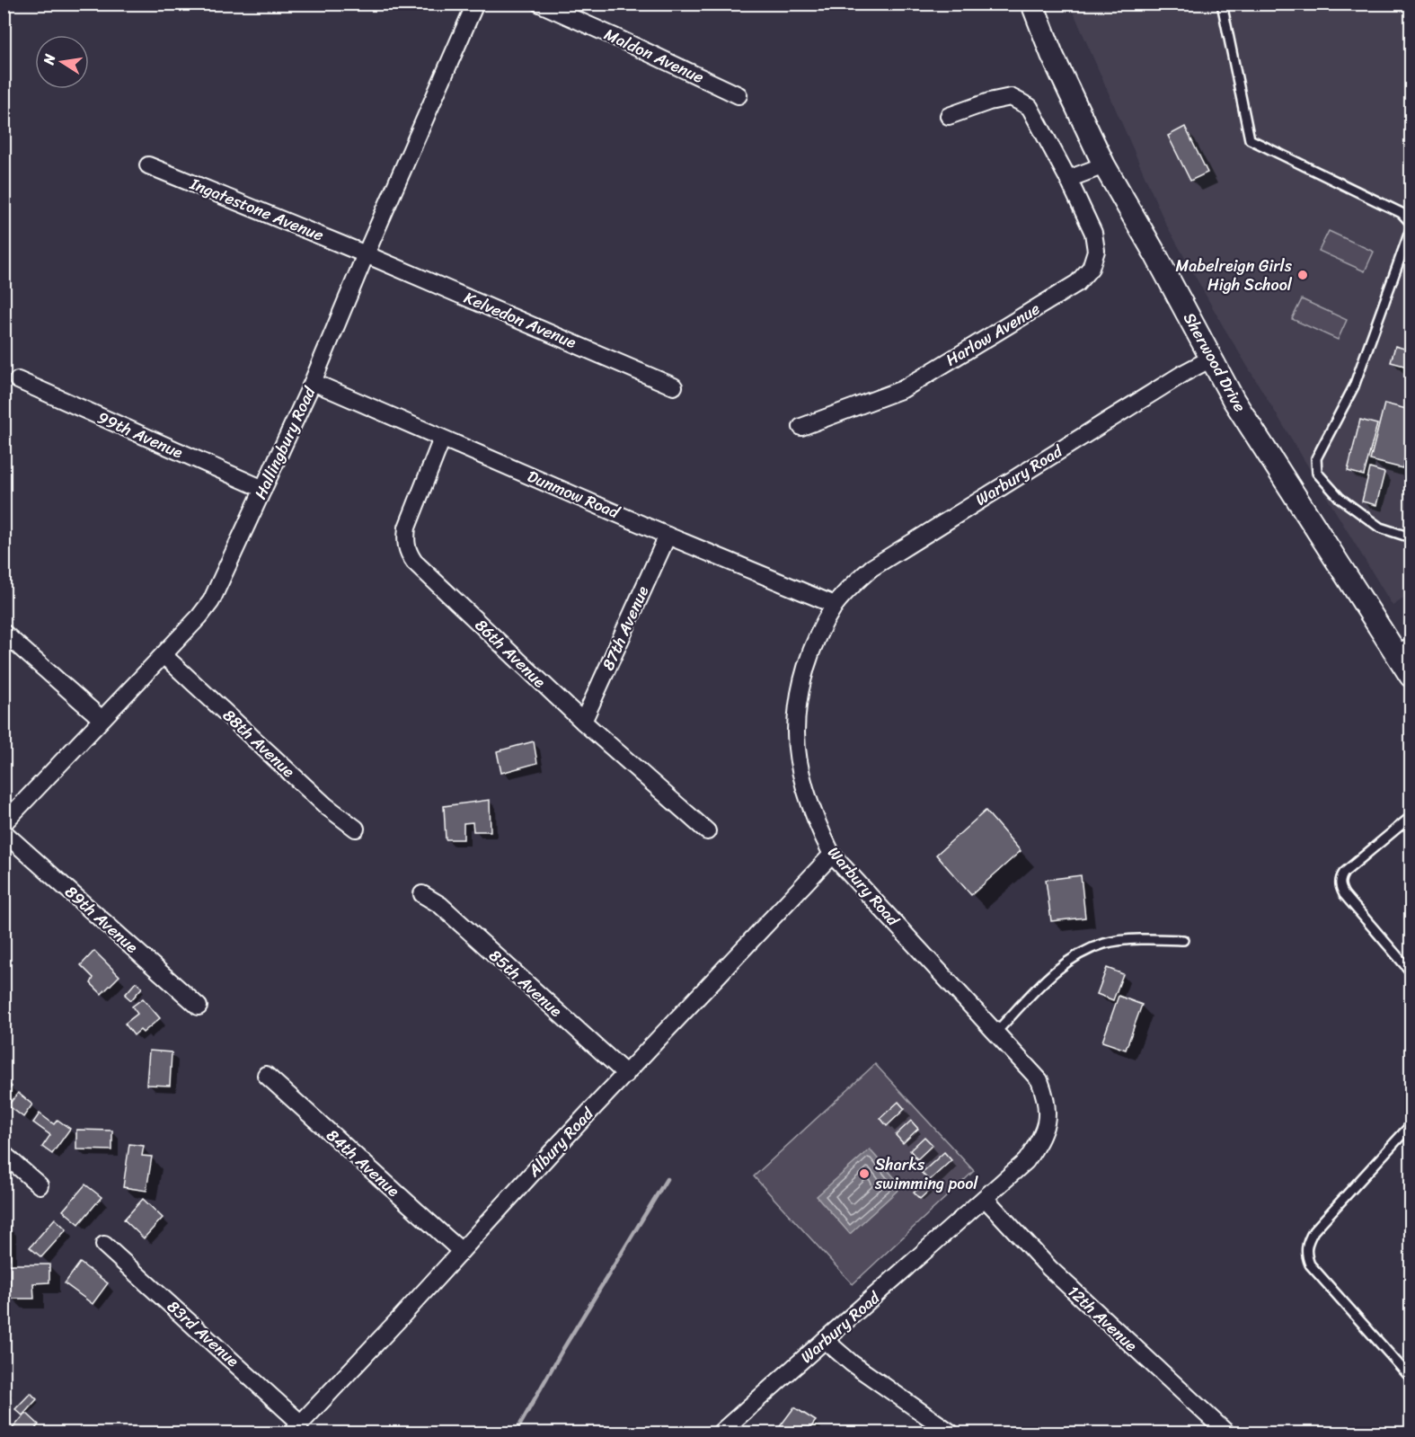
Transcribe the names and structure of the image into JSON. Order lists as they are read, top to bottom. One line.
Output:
{"streets":{"street":["Maldon Avenue","Ingatestone Avenue","Kelvedon Avenue","Harlow Avenue","Sherwood Drive","99th Avenue","Hallingbury Road","Warbury Road","Dunmow Road","87th Avenue","86th Avenue","88th Avenue","89th Avenue","85th Avenue","Albury Road","84th Avenue","12th Avenue","83rd Avenue"]},"crossings":[["Ingatestone Avenue","Kelvedon Avenue"],["Ingatestone Avenue","Hallingbury Road"],["Kelvedon Avenue","Hallingbury Road"],["Sherwood Drive","Warbury Road"],["99th Avenue","Hallingbury Road"],["Hallingbury Road","Dunmow Road"],["Hallingbury Road","88th Avenue"],["Warbury Road","Dunmow Road"],["Warbury Road","Albury Road"],["Warbury Road","12th Avenue"],["Dunmow Road","87th Avenue"],["Dunmow Road","86th Avenue"],["87th Avenue","86th Avenue"],["85th Avenue","Albury Road"],["Albury Road","84th Avenue"],["Albury Road","83rd Avenue"]],"places":["Mabelreign Girls High School","Sharks swimming pool"],"north":"left"}
